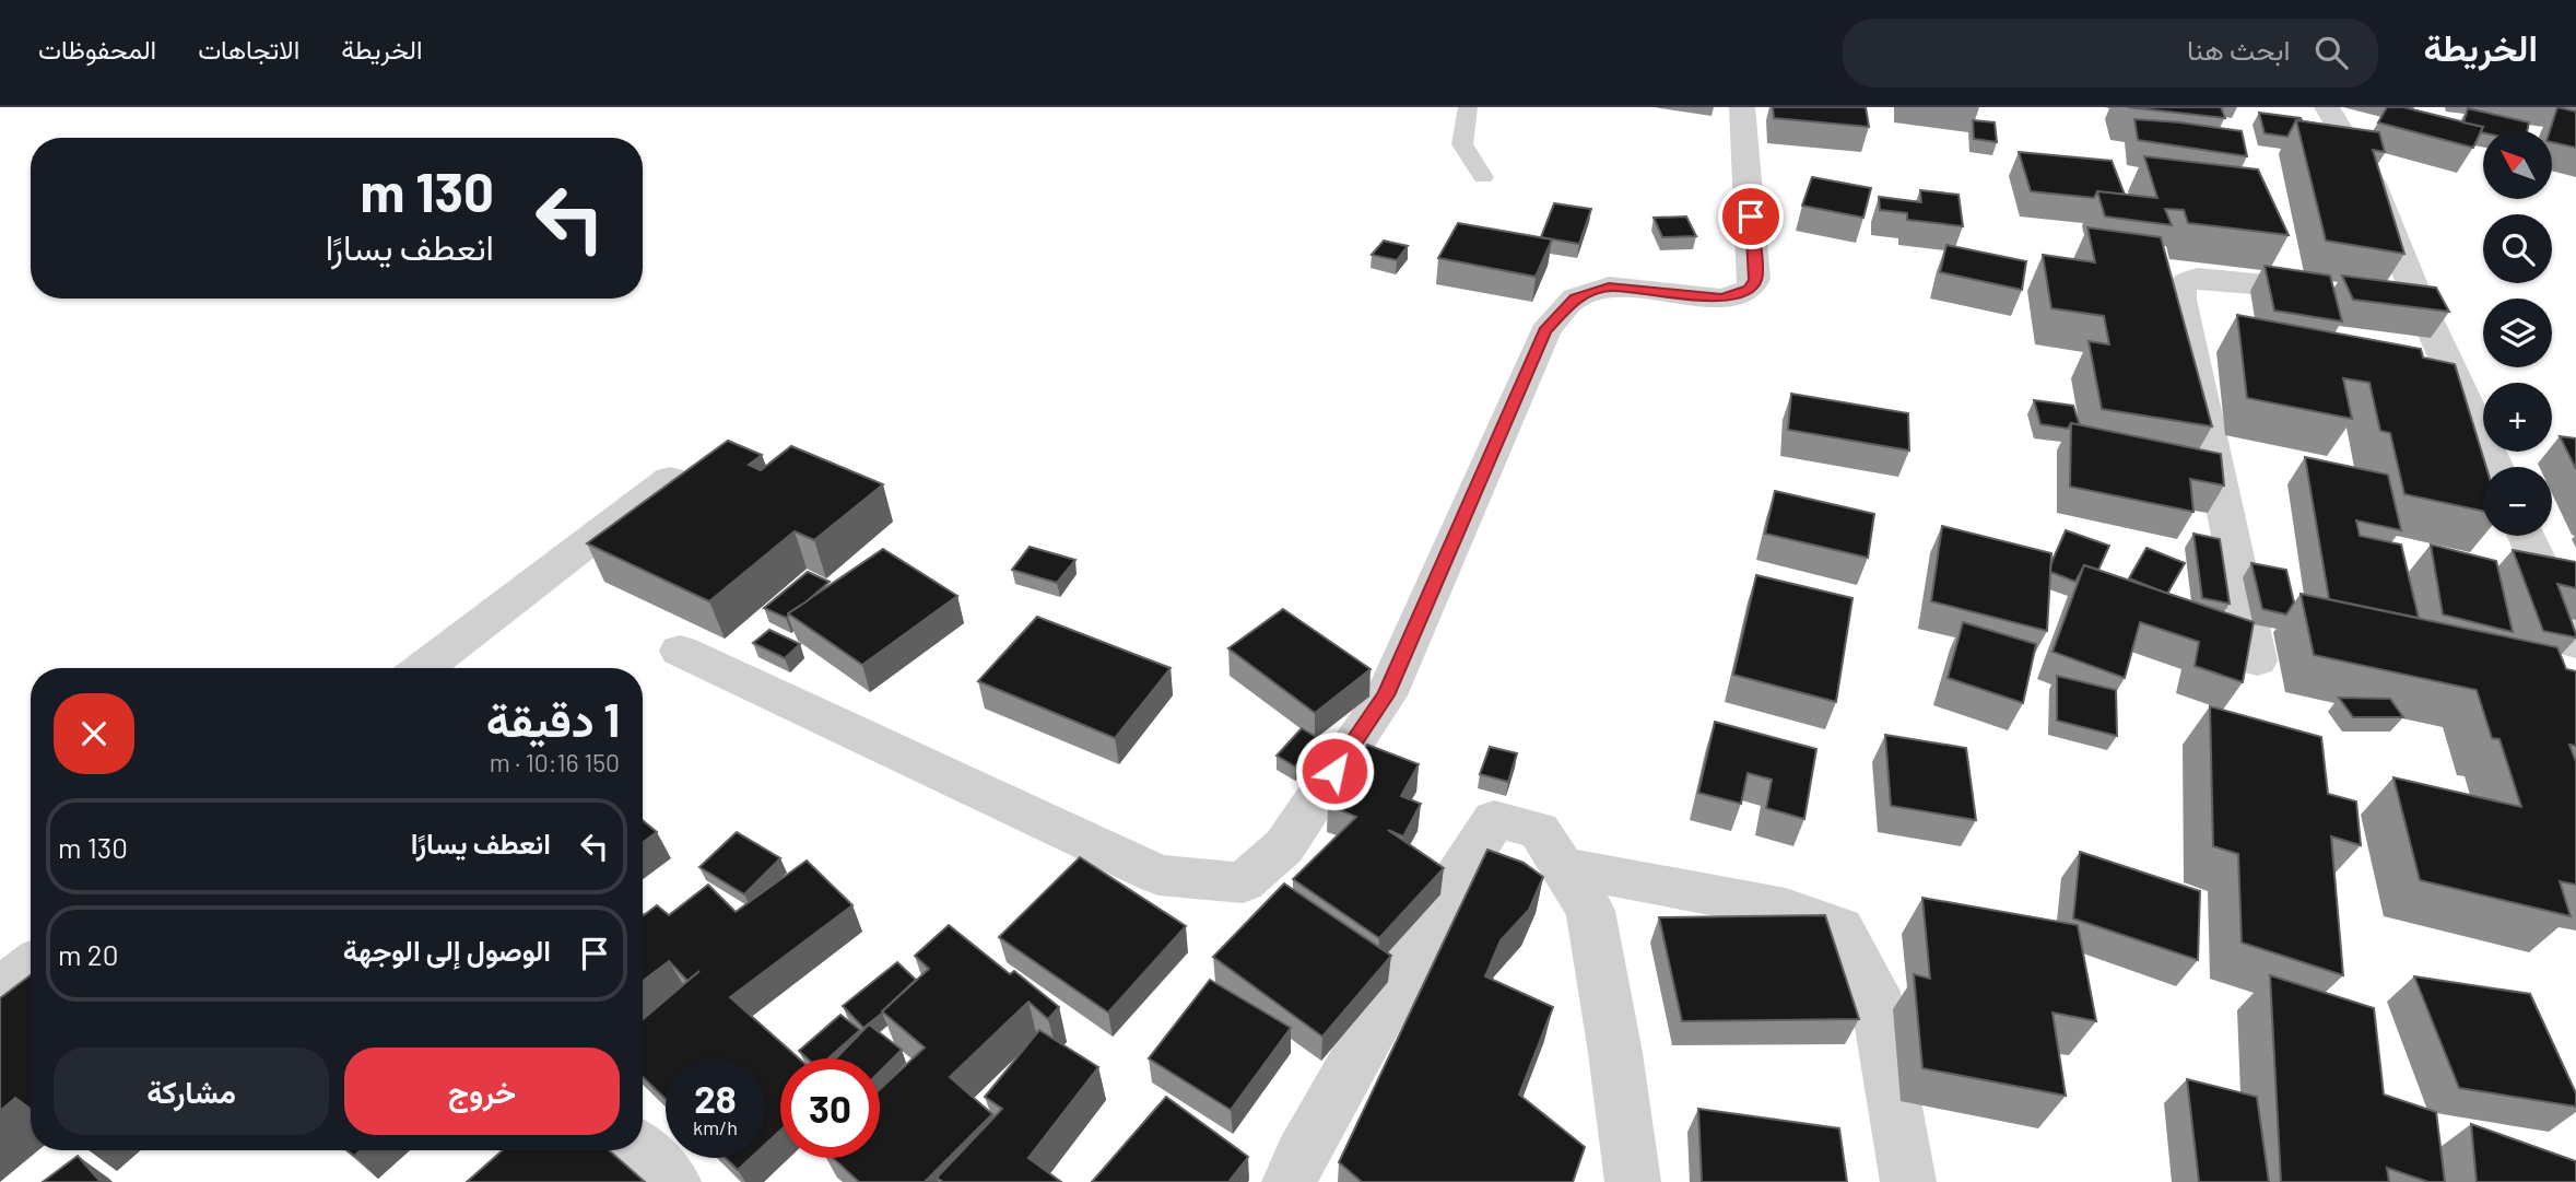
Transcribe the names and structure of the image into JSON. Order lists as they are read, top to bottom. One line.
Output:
{"north":"top left","page":{"header":"الخريطة","search":"ابحث هنا","nav":["الخريطة","الاتجاهات","المحفوظات"],"map_buttons":["+","−"],"turn":["130 m","انعطف يسارًا"],"heading":["1 دقيقة","150 m · 10:16"],"list":[{"name":"انعطف يسارًا","value":"130 m"},{"name":"الوصول إلى الوجهة","value":"20 m"}],"buttons":["خروج","مشاركة"],"speed":"28 km/h","limit":"30"}}
